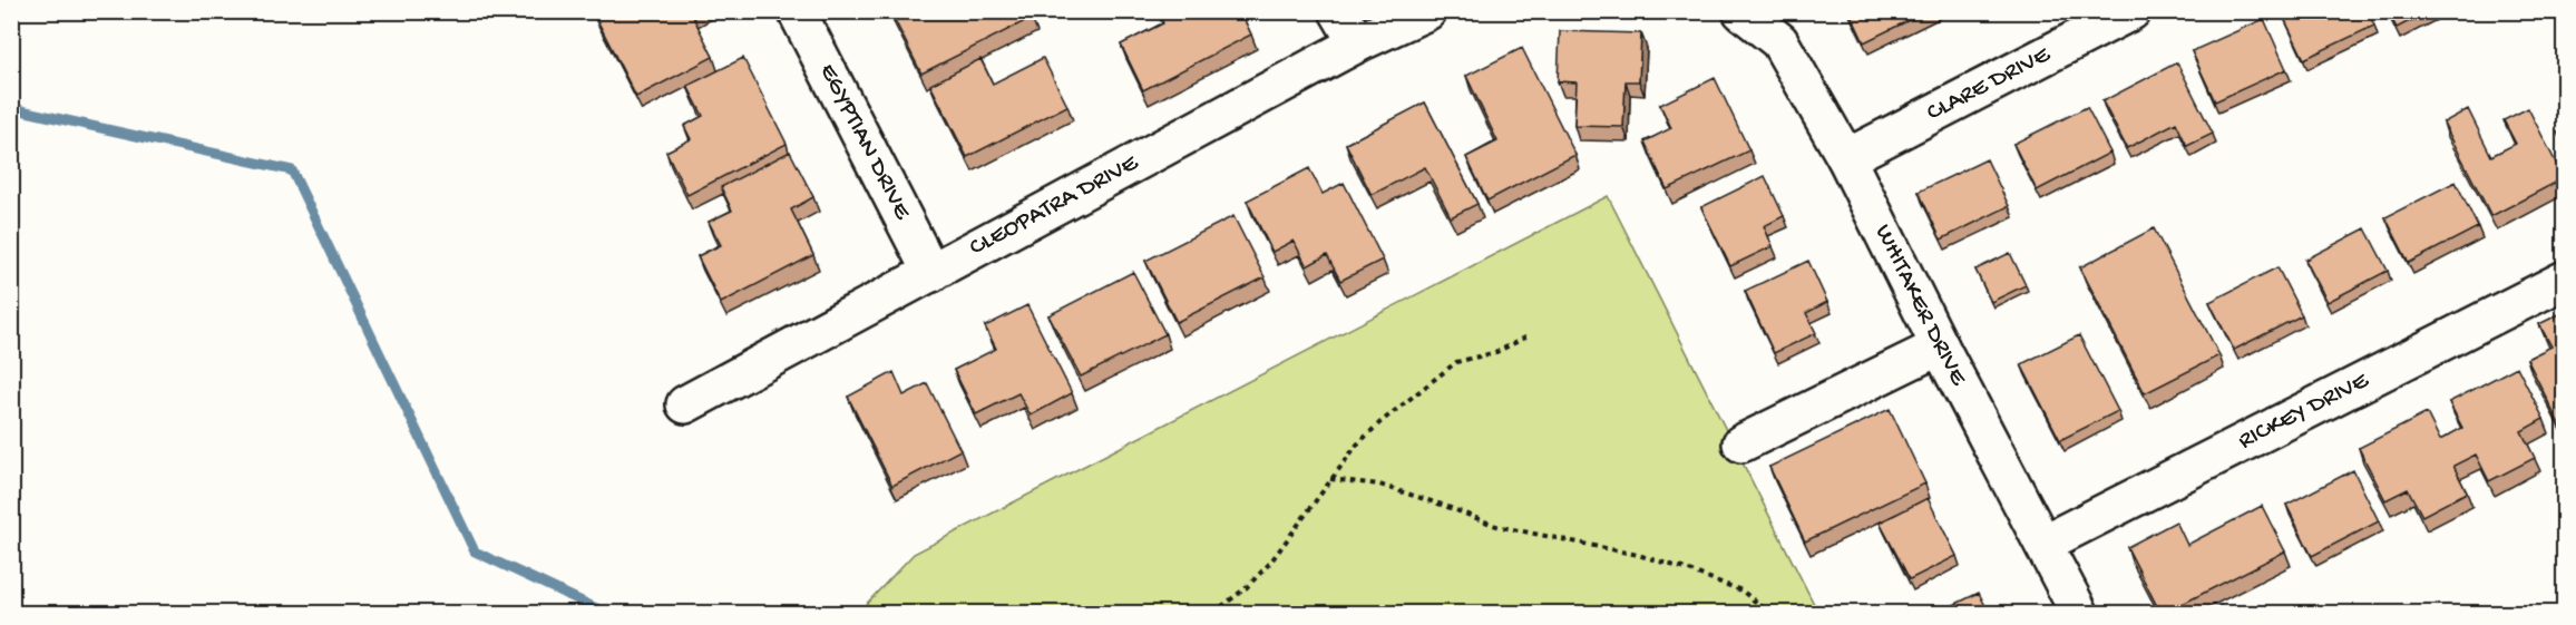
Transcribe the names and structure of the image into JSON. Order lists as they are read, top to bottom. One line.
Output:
{"streets":{"street":["CLARE DRIVE","EGYPTIAN DRIVE","CLEOPATRA DRIVE","WHITAKER DRIVE","RICKEY DRIVE"]},"crossings":[["CLARE DRIVE","WHITAKER DRIVE"],["EGYPTIAN DRIVE","CLEOPATRA DRIVE"],["WHITAKER DRIVE","RICKEY DRIVE"]]}
